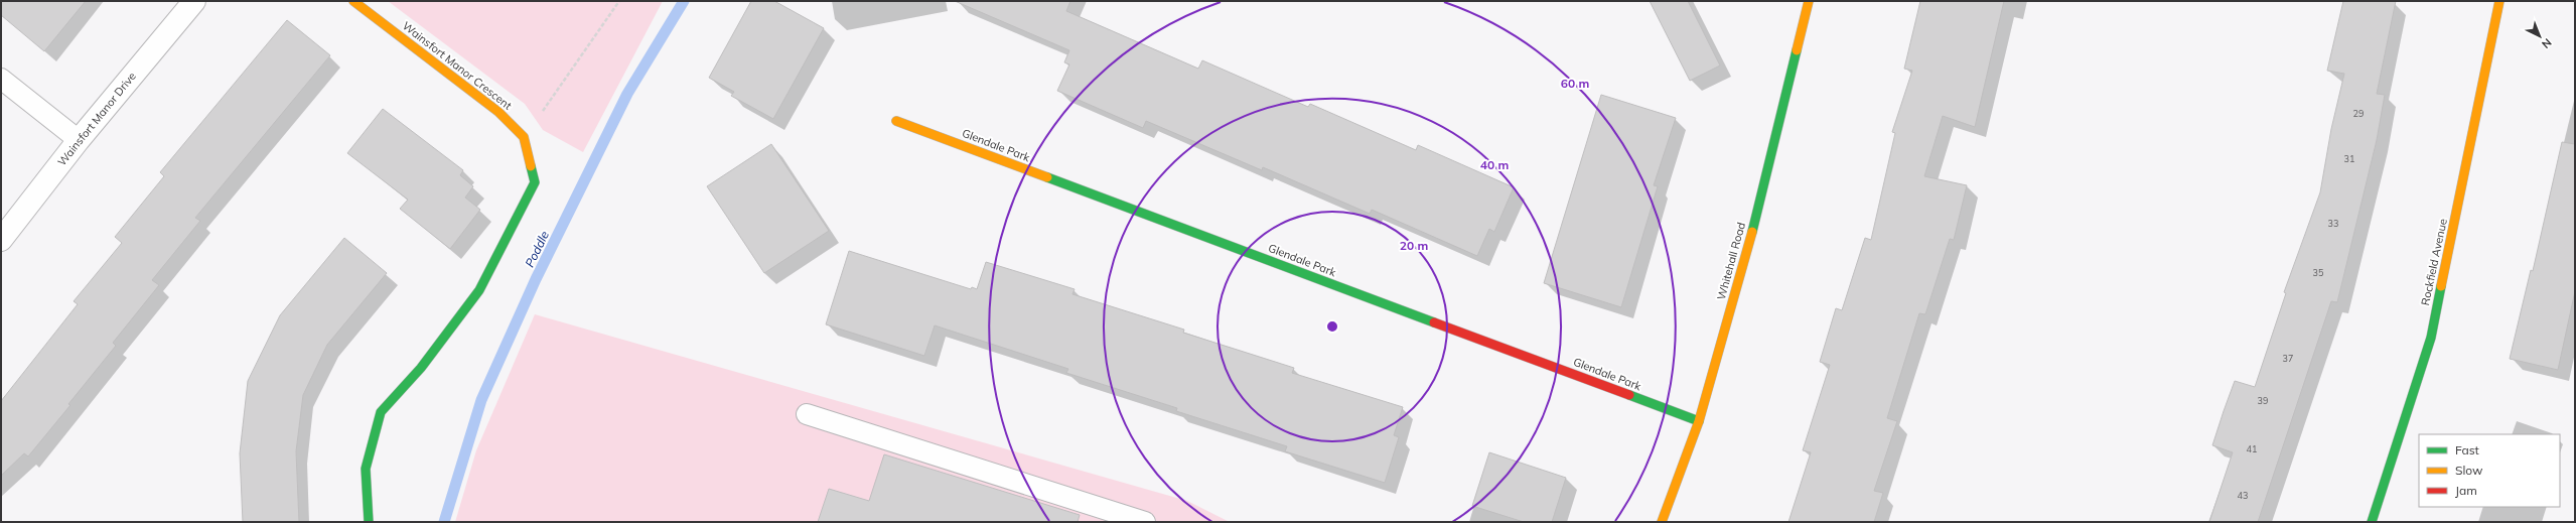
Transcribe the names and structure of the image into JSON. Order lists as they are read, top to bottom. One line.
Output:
{"streets":{"street":["Wainsfort Manor Crescent","Wainsfort Manor Drive","Glendale Park","Whitehall Road","Rockfield Avenue"]},"crossings":[["Glendale Park","Whitehall Road"]],"water":["Poddle"],"house_numbers":["29","31","33","35","37","39","41","43"],"legend":["Fast","Slow","Jam"],"north":"bottom right","rings":["60 m","40 m","20 m"]}
